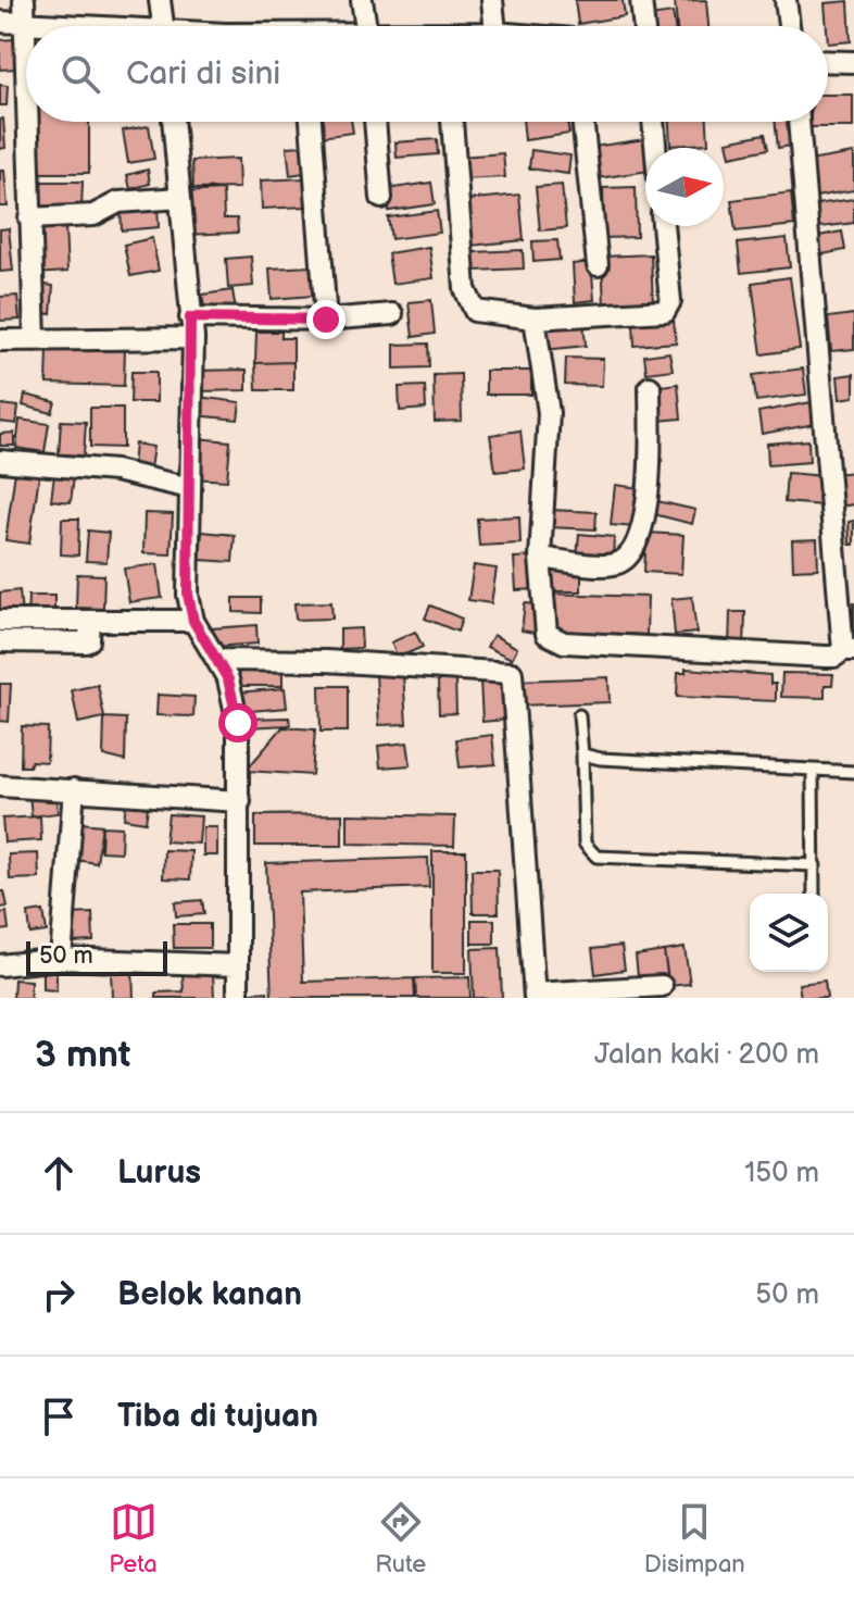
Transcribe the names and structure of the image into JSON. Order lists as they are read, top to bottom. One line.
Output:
{"scale_bar":"50 m","north":"right","page":{"search":"Cari di sini","scale":"50 m","heading":["3 mnt","Jalan kaki · 200 m"],"list":[["Lurus","150 m"],["Belok kanan","50 m"],"Tiba di tujuan"],"nav":["Peta","Rute","Disimpan"]}}
